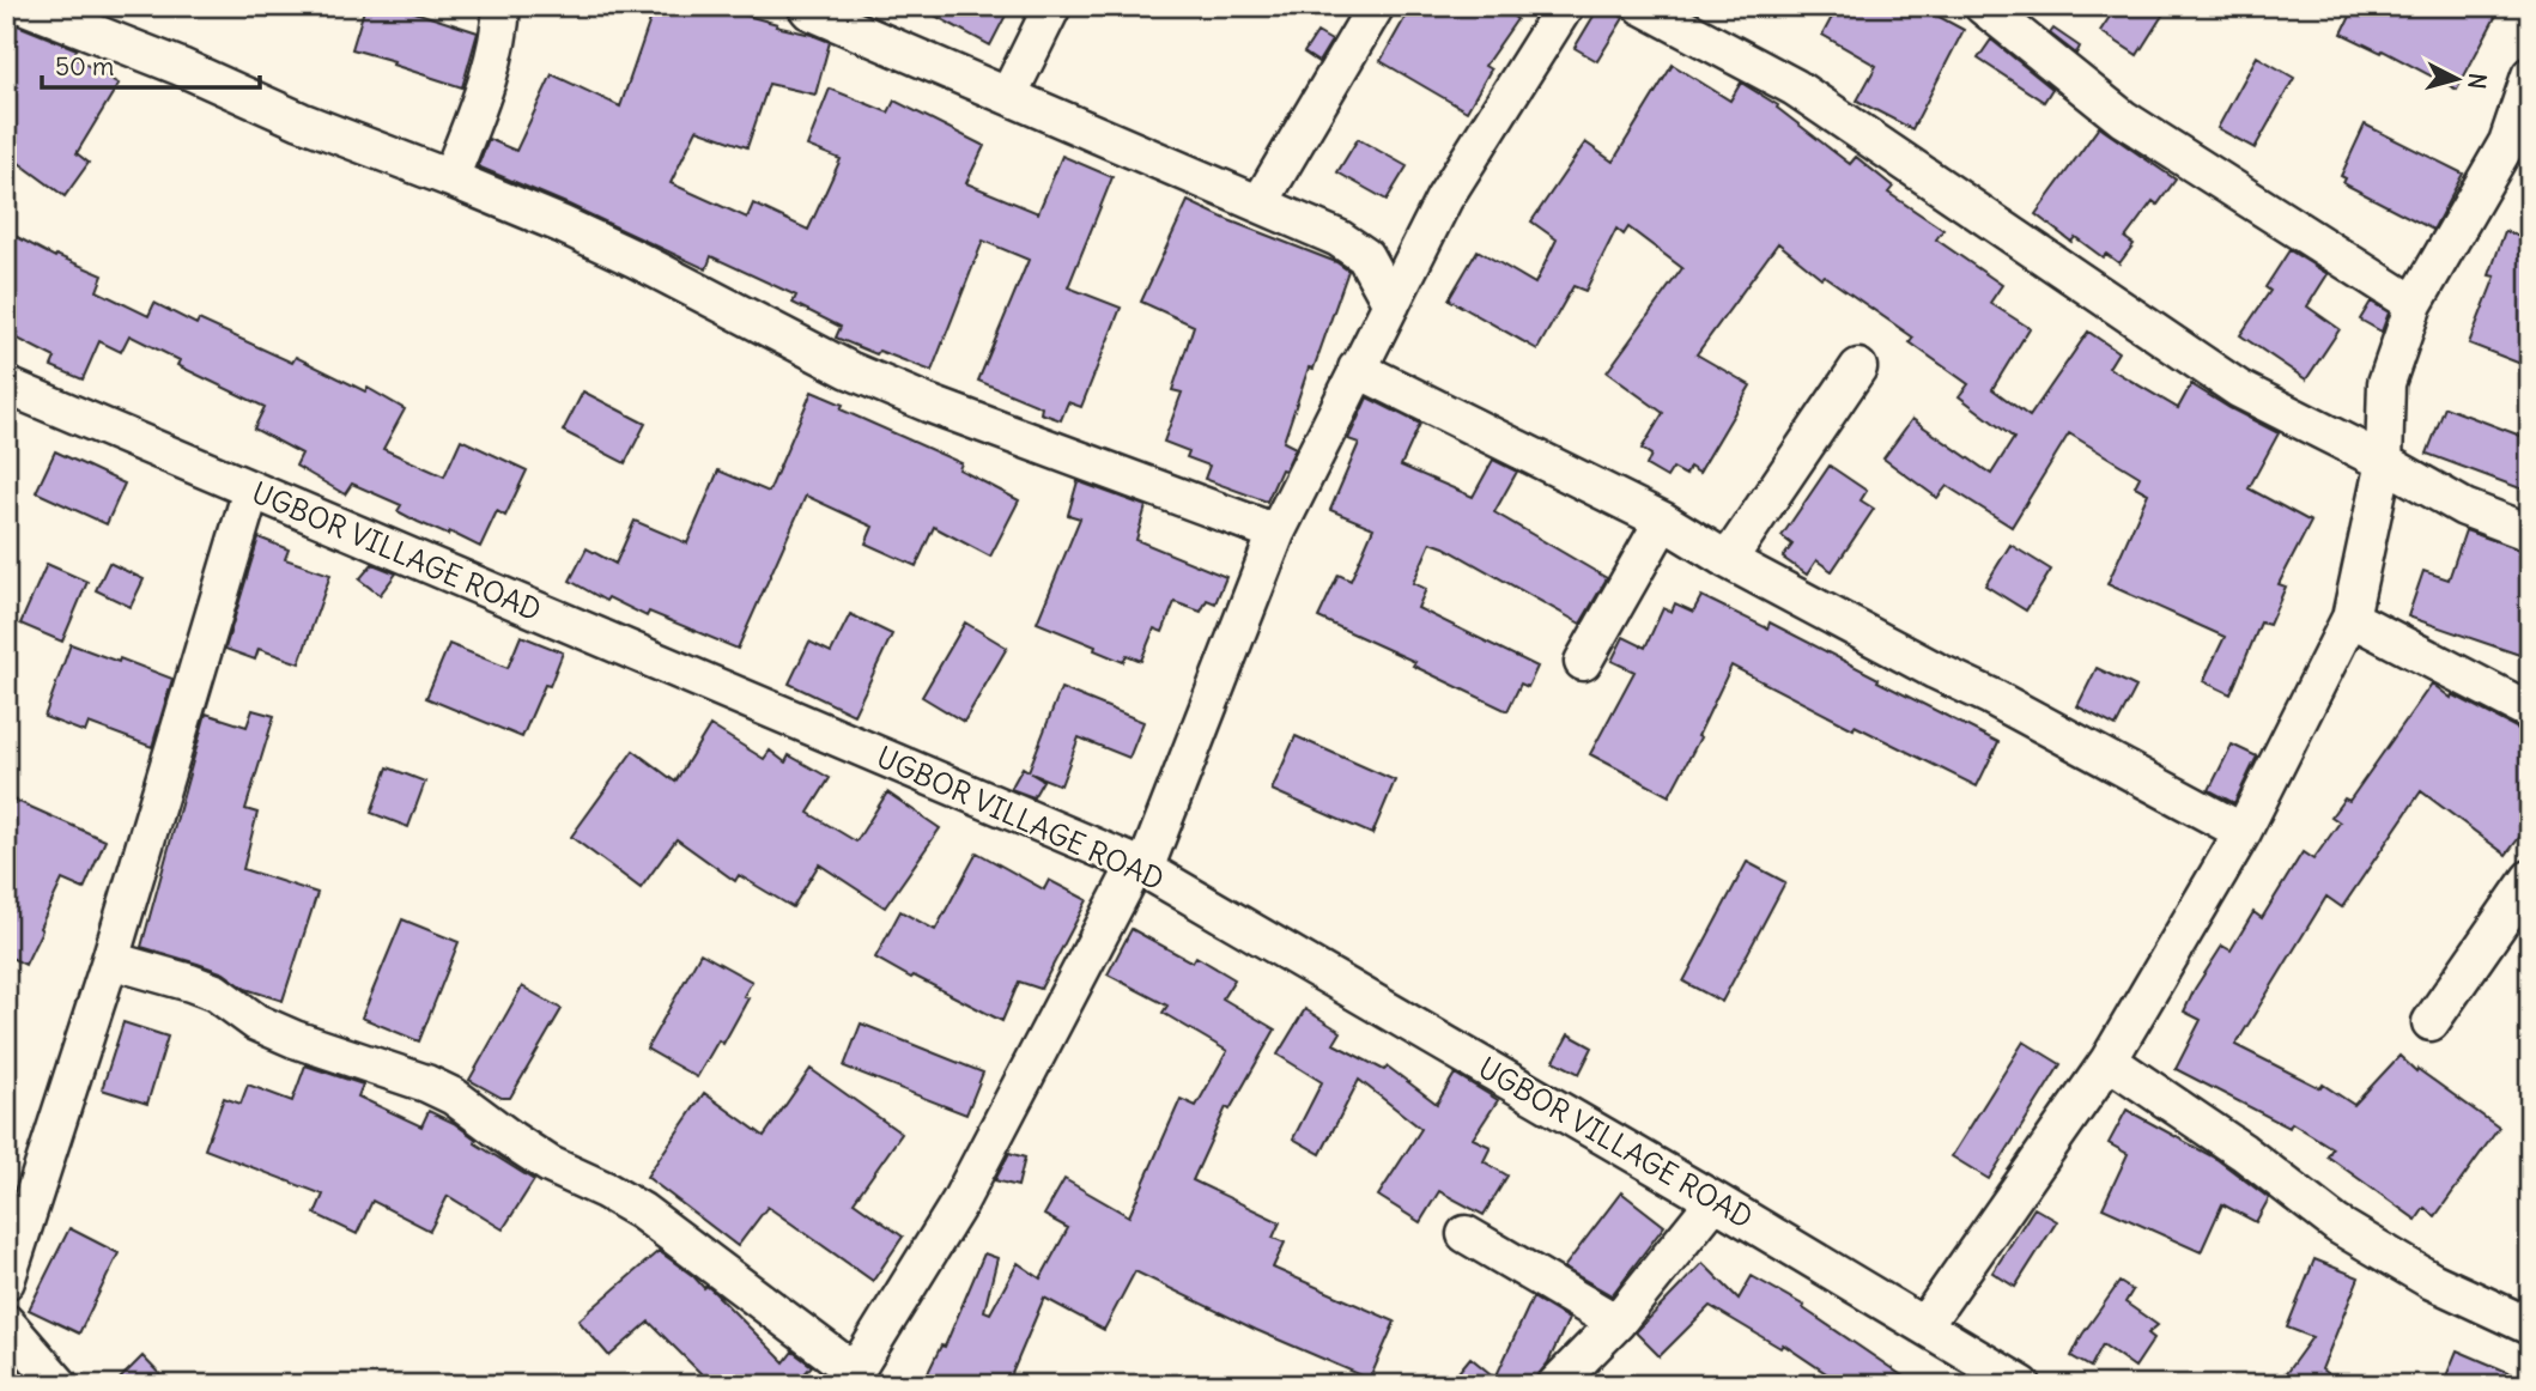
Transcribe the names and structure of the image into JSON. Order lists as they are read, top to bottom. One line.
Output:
{"streets":{"street":["UGBOR VILLAGE ROAD"]},"scale_bar":"50 m","north":"right"}
